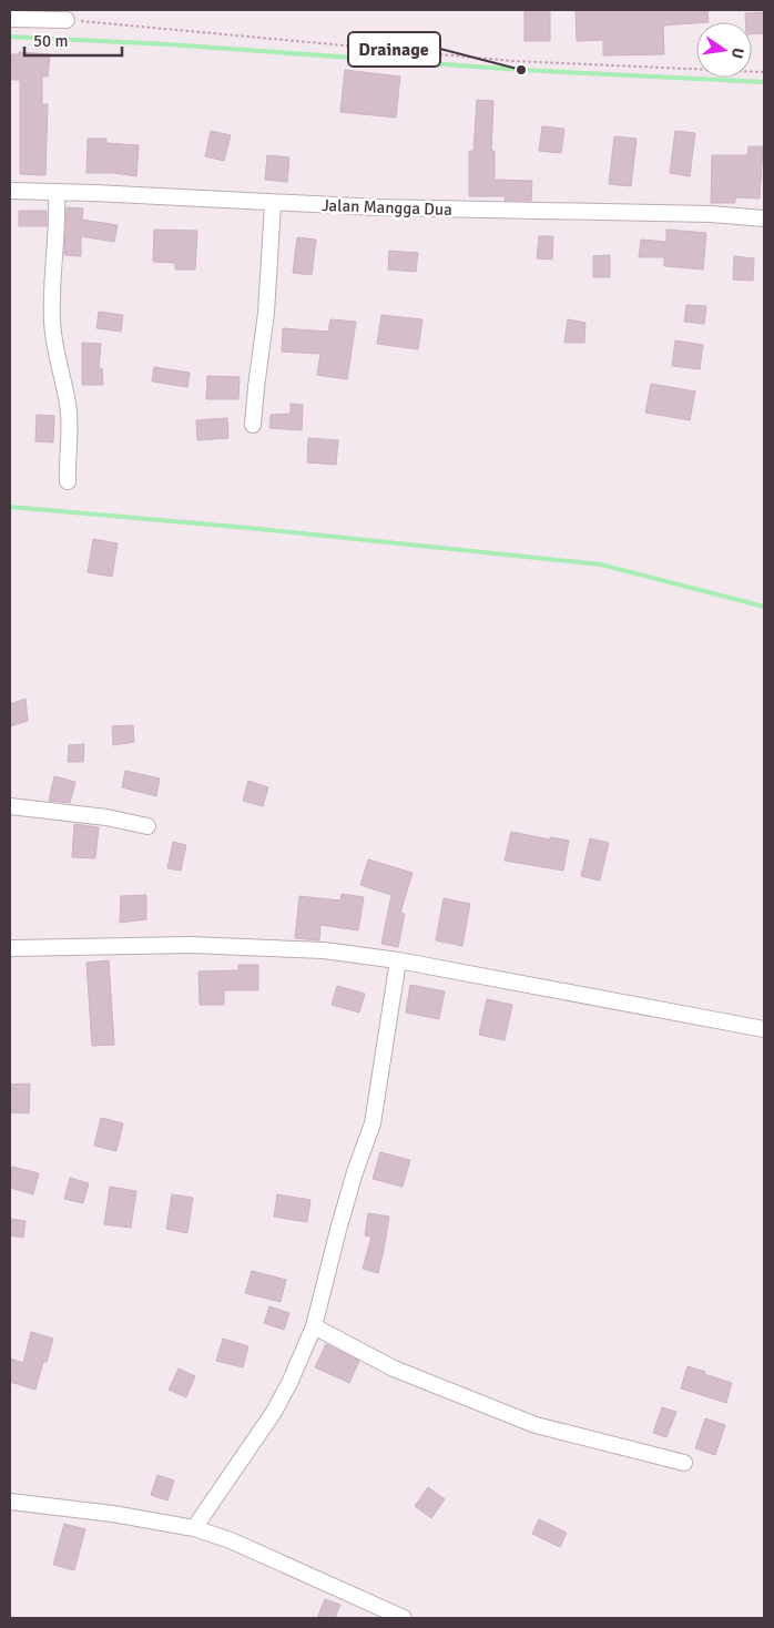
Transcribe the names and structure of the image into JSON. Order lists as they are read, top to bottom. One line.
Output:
{"streets":{"street":["Jalan Mangga Dua"]},"places":["Drainage"],"scale_bar":"50 m","north":"right"}
